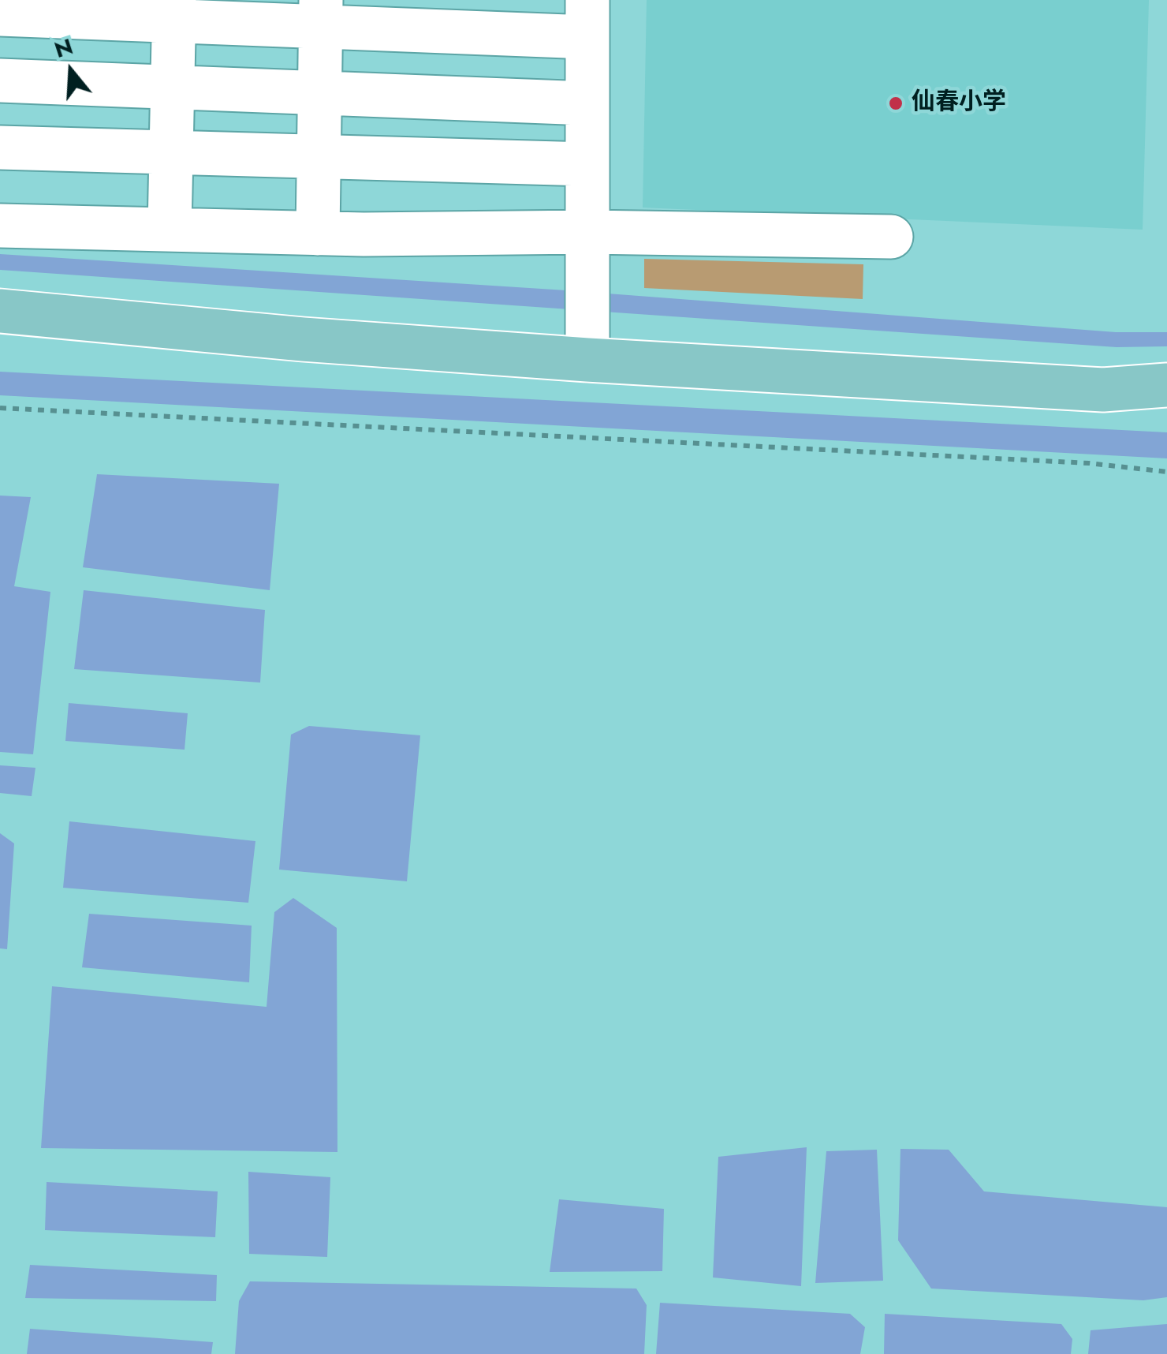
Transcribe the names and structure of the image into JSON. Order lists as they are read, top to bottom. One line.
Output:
{"places":["仙春小学"],"north":"top"}
